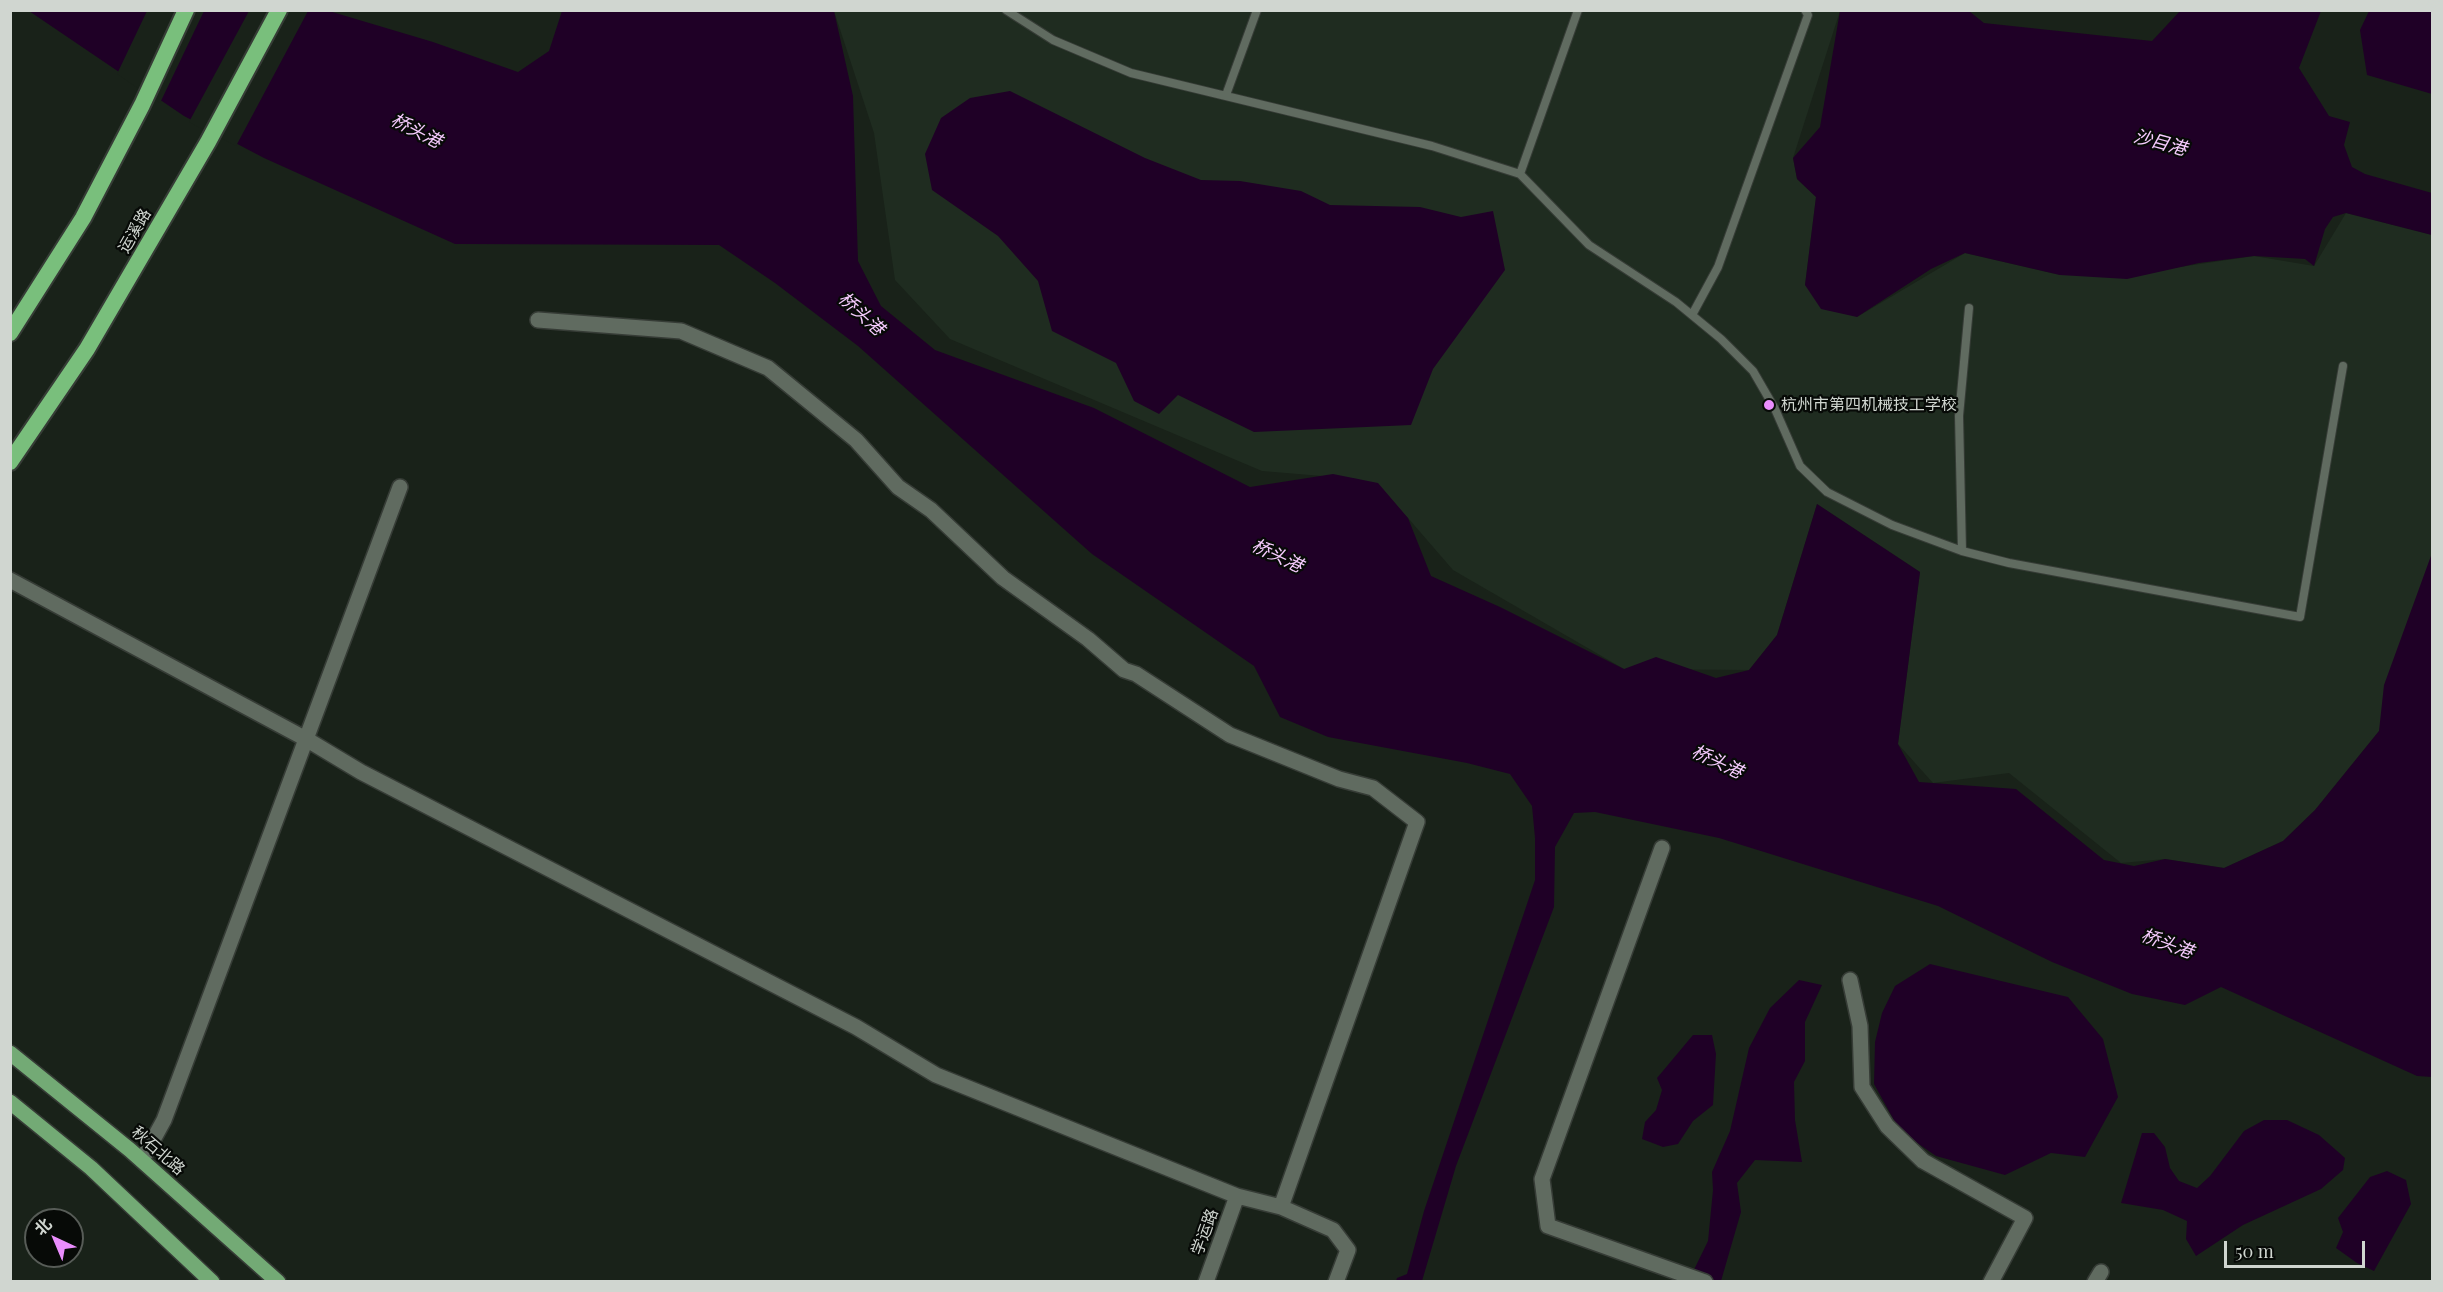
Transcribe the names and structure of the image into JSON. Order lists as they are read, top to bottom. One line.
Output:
{"streets":{"highway":["运溪路"],"main road":["秋石北路"],"street":["学运路"]},"water":["桥头港","沙目港"],"places":["杭州市第四机械技工学校"],"scale_bar":"50 m","north":"top left"}
